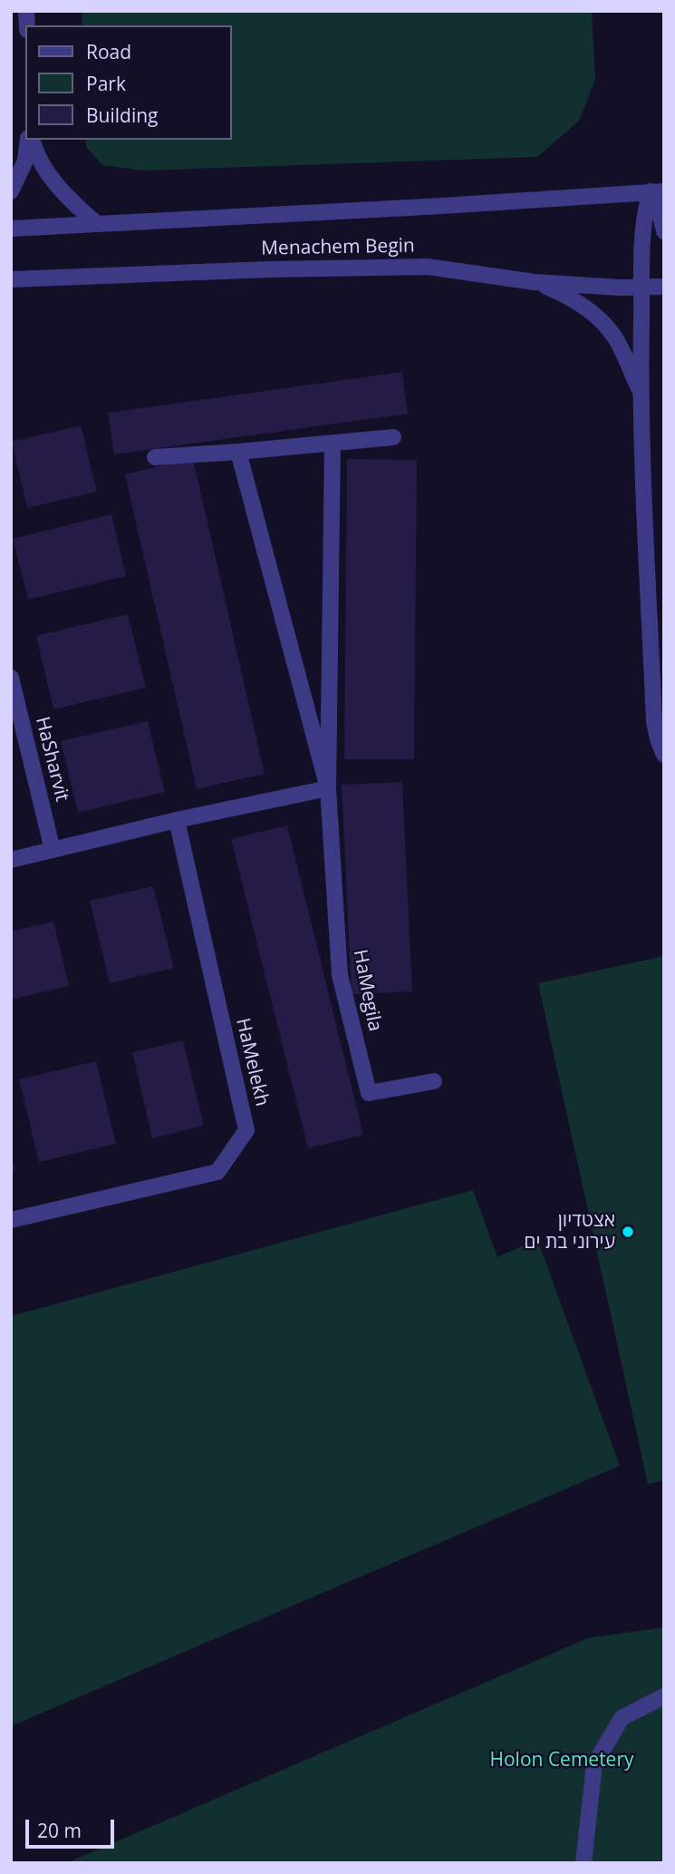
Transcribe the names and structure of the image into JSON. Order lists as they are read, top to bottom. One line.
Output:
{"streets":{"street":["Menachem Begin","HaSharvit","HaMegila","HaMelekh"]},"parks":["Holon Cemetery"],"places":["אצטדיון עירוני בת ים"],"legend":["Road","Park","Building"],"scale_bar":"20 m"}
